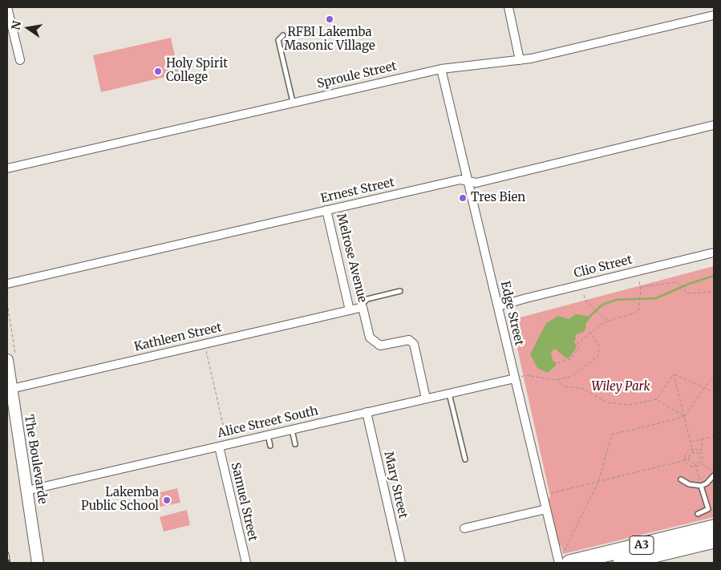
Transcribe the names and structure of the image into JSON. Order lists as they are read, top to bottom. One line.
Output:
{"streets":{"highway":["A3"],"street":["Sproule Street","Ernest Street","Melrose Avenue","Clio Street","Edge Street","Kathleen Street","Alice Street South","The Boulevarde","Mary Street","Samuel Street"]},"crossings":[["Sproule Street","Edge Street"],["Ernest Street","Melrose Avenue"],["Ernest Street","Edge Street"],["Melrose Avenue","Kathleen Street"],["Melrose Avenue","Alice Street South"],["Clio Street","Edge Street"],["Edge Street","Alice Street South"],["Kathleen Street","The Boulevarde"],["Alice Street South","The Boulevarde"],["Alice Street South","Mary Street"],["Alice Street South","Samuel Street"]],"parks":["Wiley Park"],"places":["RFBI Lakemba Masonic Village","Holy Spirit College","Tres Bien","Lakemba Public School"],"north":"left"}
